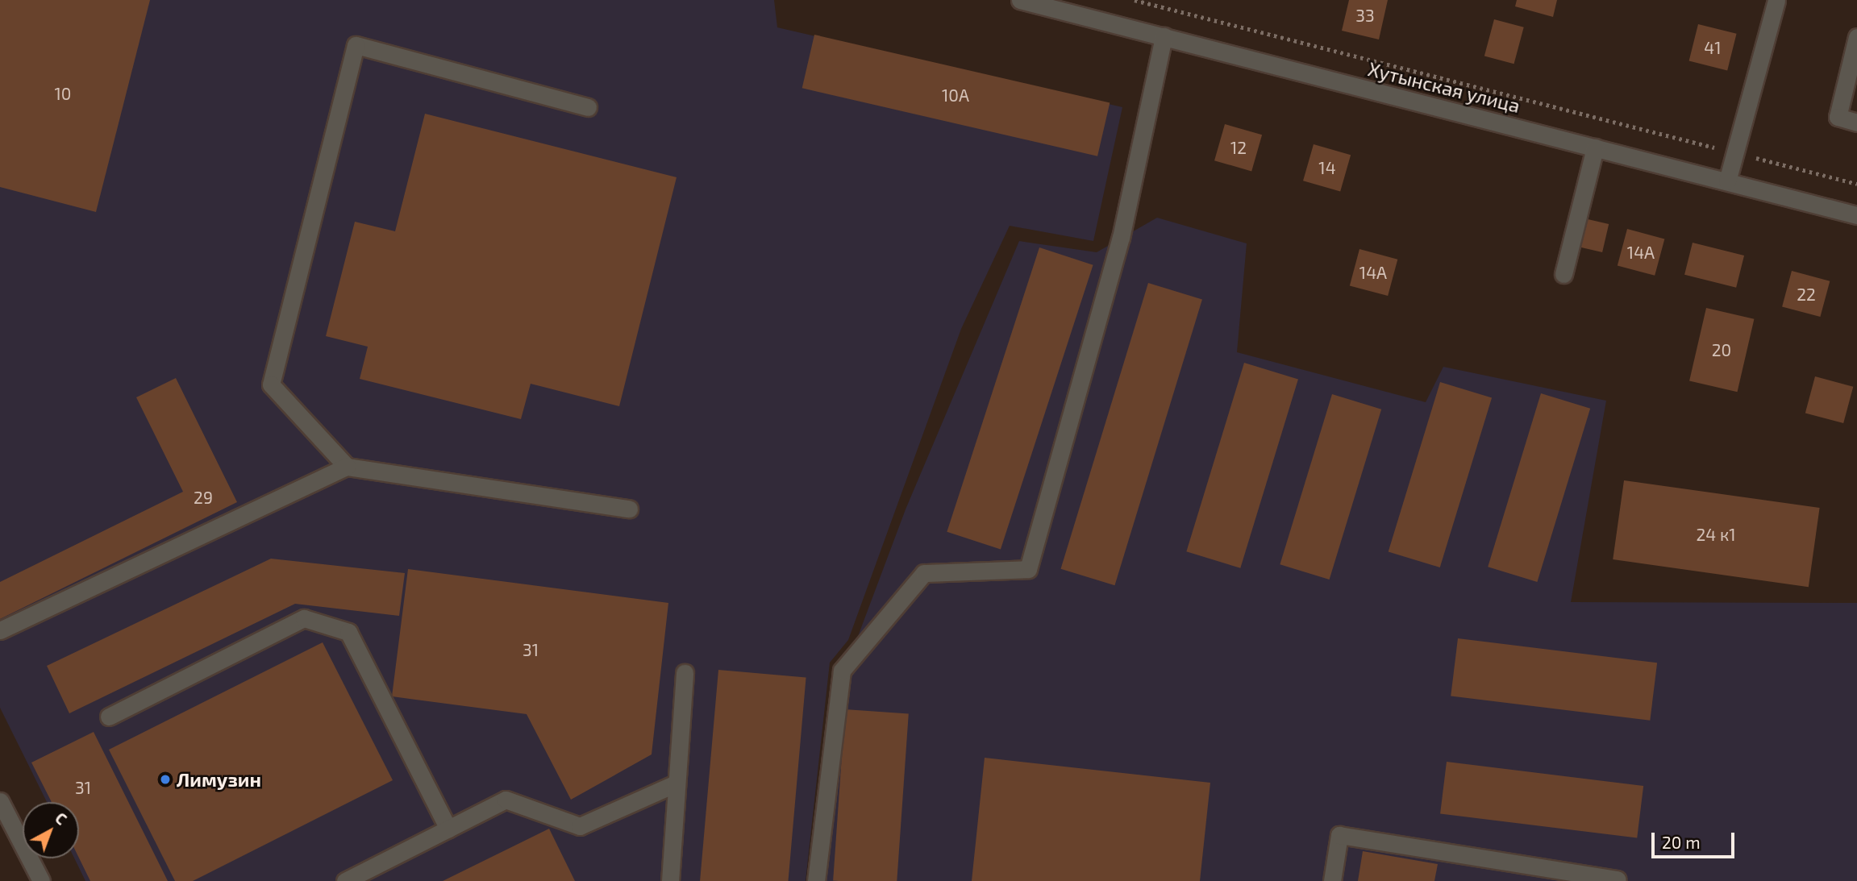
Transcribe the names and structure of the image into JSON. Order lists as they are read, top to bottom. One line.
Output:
{"streets":{"street":["Хутынская улица"]},"places":["Лимузин"],"house_numbers":["33","41","10","10А","12","14","14А","14А","22","20","29","24 к1","31","31"],"scale_bar":"20 m","north":"top right"}
